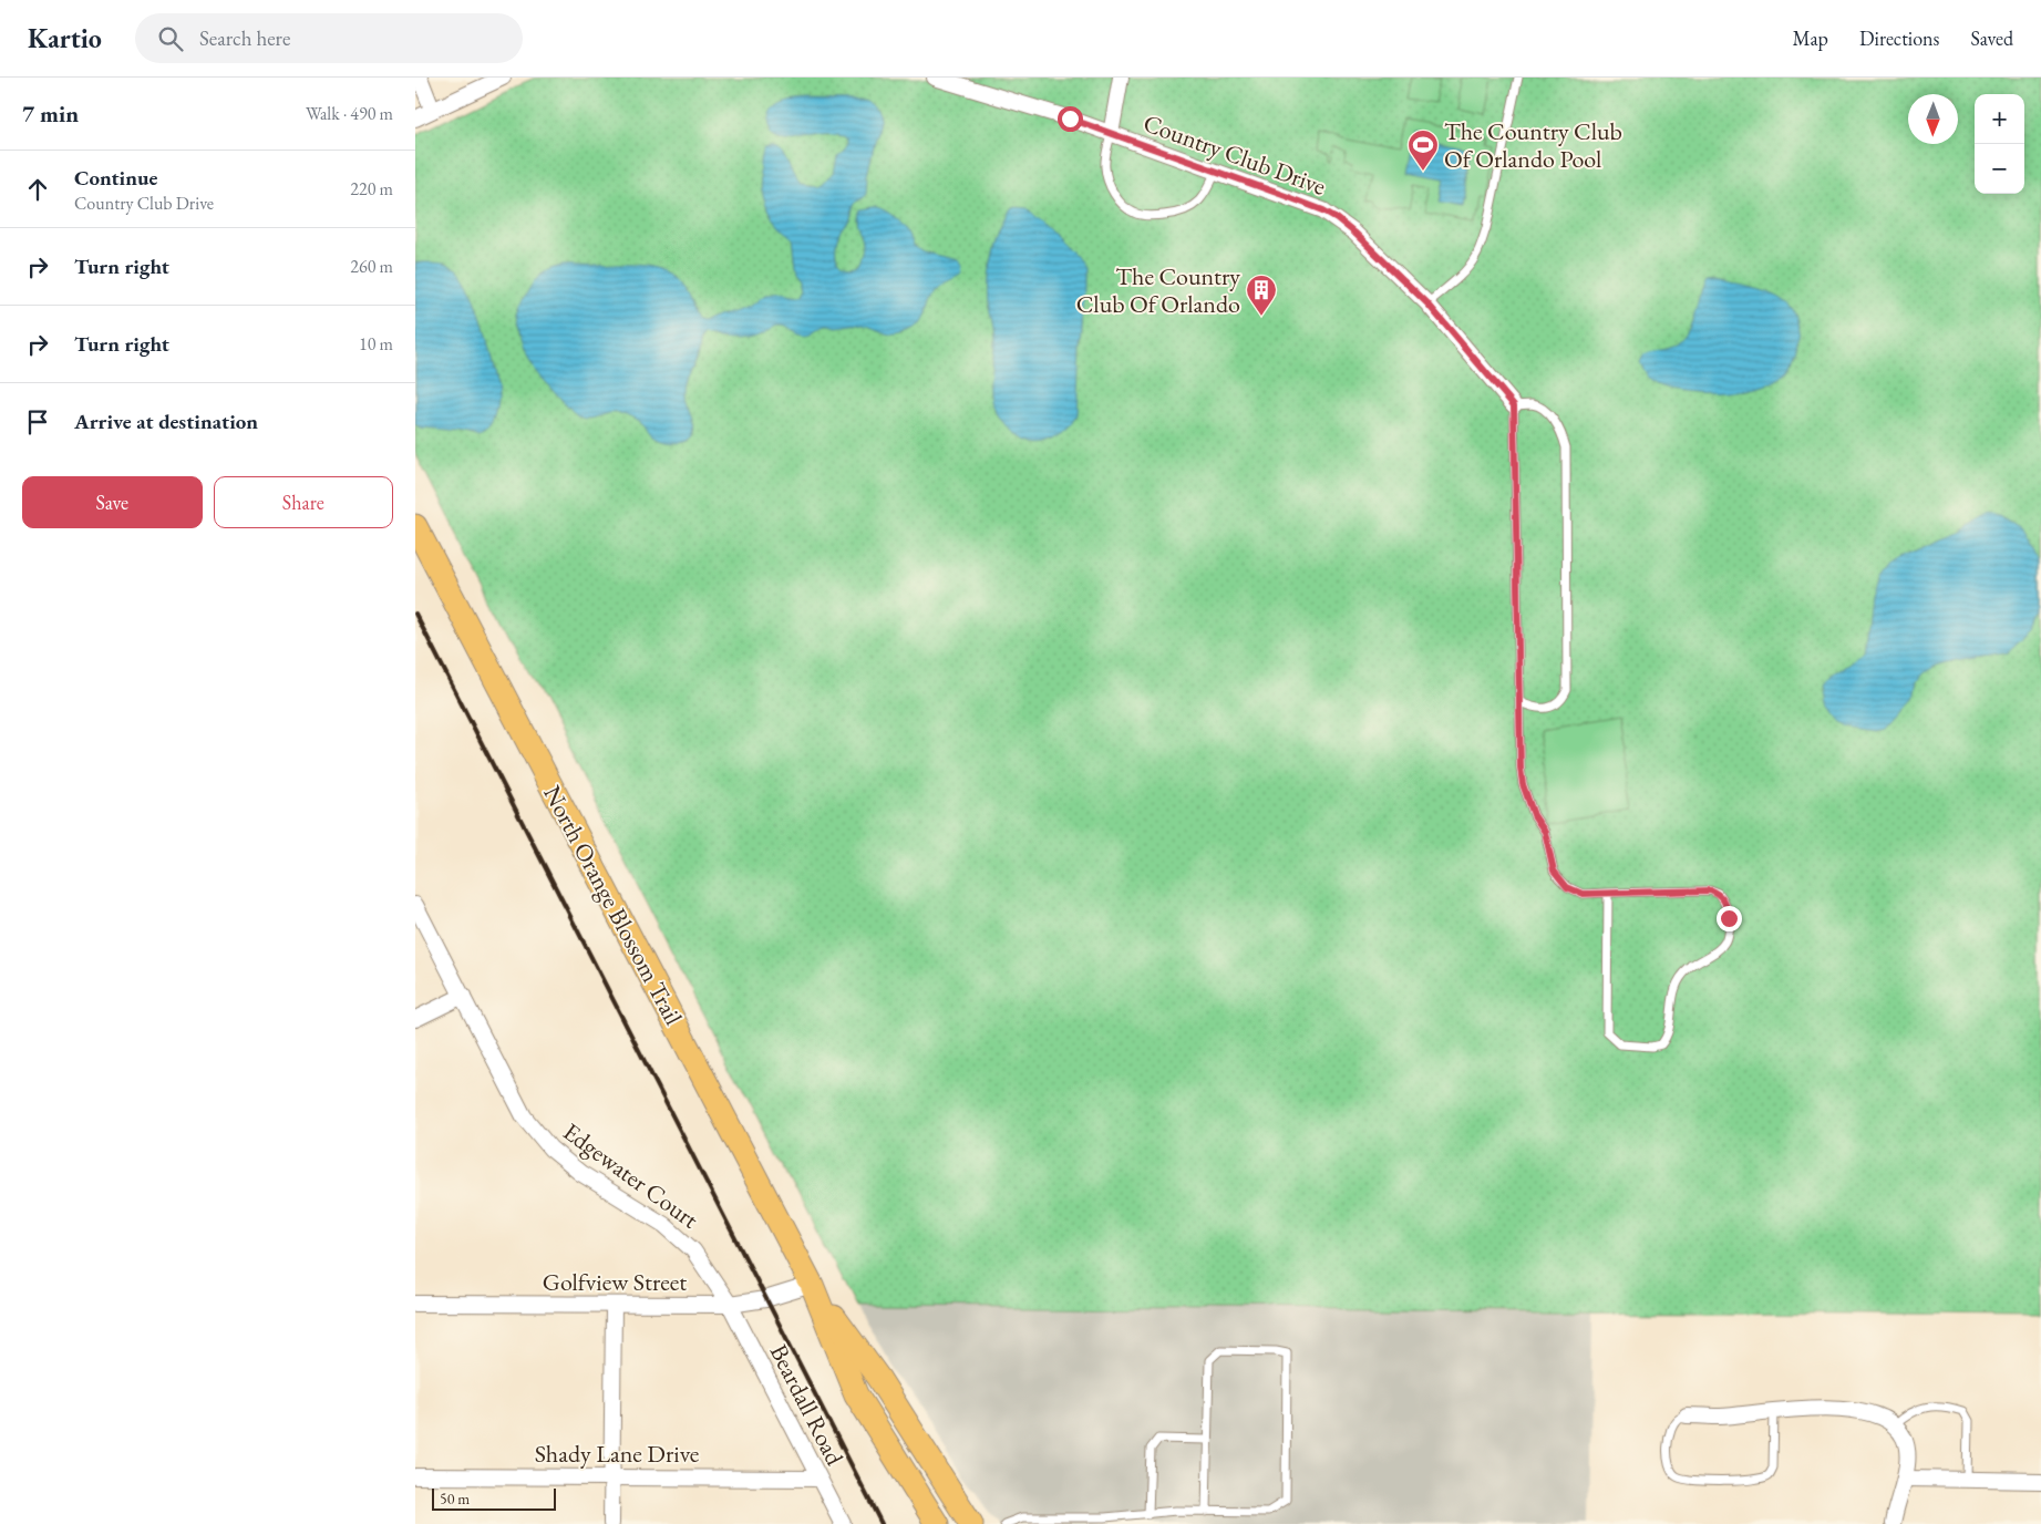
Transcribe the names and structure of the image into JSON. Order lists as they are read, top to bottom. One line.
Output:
{"streets":{"main road":["North Orange Blossom Trail"],"street":["Country Club Drive","Edgewater Court","Golfview Street","Beardall Road","Shady Lane Drive"]},"crossings":[["North Orange Blossom Trail","Golfview Street"],["Edgewater Court","Golfview Street"],["Edgewater Court","Beardall Road"],["Golfview Street","Beardall Road"],["Beardall Road","Shady Lane Drive"]],"places":{"sports":["The Country Club Of Orlando Pool"],"building":["The Country Club Of Orlando"]},"scale_bar":"50 m","north":"bottom","page":{"header":"Kartio","search":"Search here","nav":["Map","Directions","Saved"],"heading":["7 min","Walk · 490 m"],"map_buttons":["+","−"],"list":[["Continue","Country Club Drive","220 m"],["Turn right","260 m"],["Turn right","10 m"],"Arrive at destination"],"buttons":["Save","Share"],"scale":"50 m"}}
